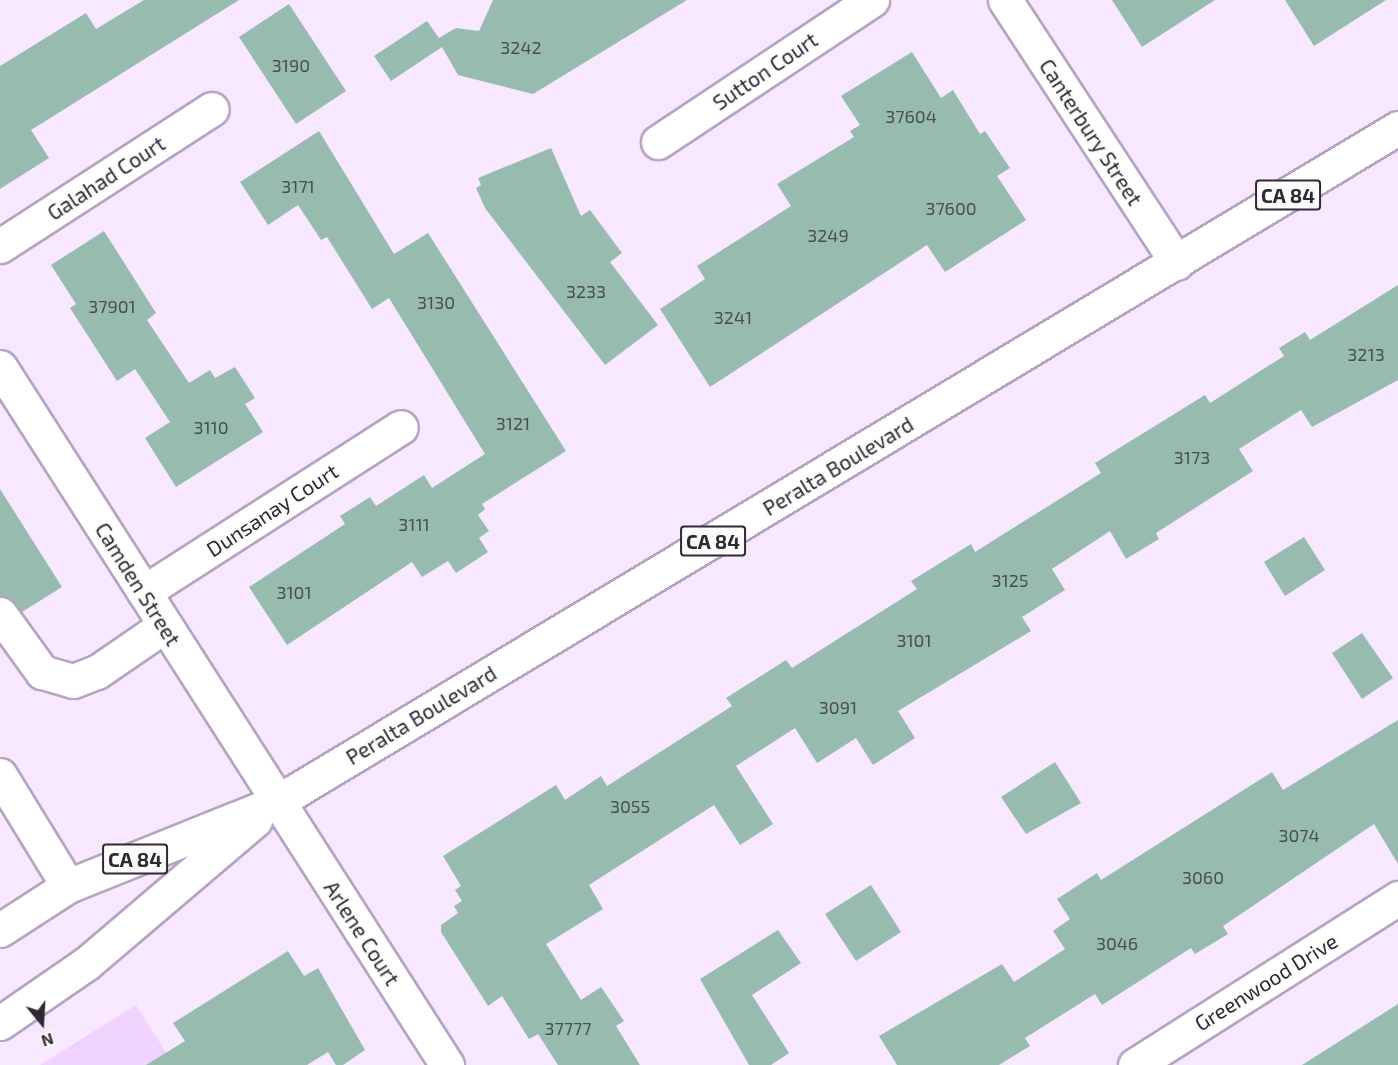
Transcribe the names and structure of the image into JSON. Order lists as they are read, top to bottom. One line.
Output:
{"streets":{"street":["Sutton Court","Canterbury Street","Galahad Court","CA 84","Peralta Boulevard","Dunsanay Court","Camden Street","Arlene Court","Greenwood Drive"]},"crossings":[["Canterbury Street","Peralta Boulevard"],["Peralta Boulevard","Camden Street"],["Peralta Boulevard","Arlene Court"],["Dunsanay Court","Camden Street"],["Camden Street","Arlene Court"]],"house_numbers":["3242","3190","37604","3171","37600","3249","3233","3130","37901","3241","3213","3121","3110","3173","3111","3125","3101","3101","3091","3055","3074","3060","3046","37777"],"north":"bottom"}
